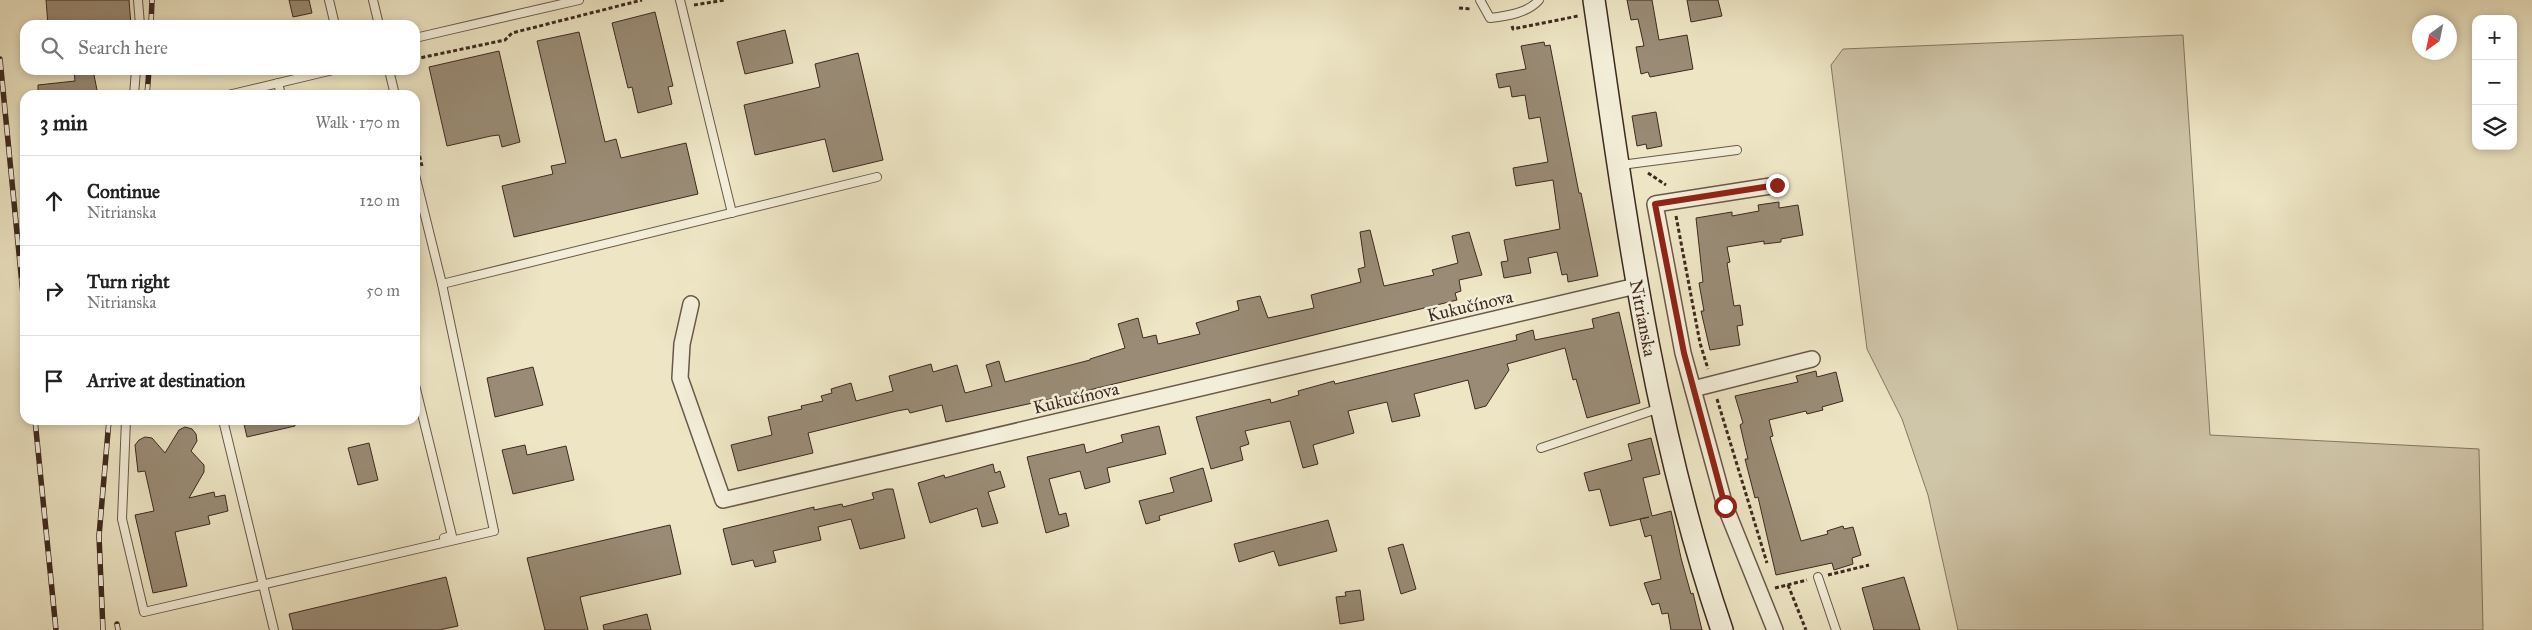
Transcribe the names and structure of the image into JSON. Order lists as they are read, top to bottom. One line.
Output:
{"streets":{"main road":["Nitrianska"],"street":["Kukučínova"]},"crossings":[["Kukučínova","Nitrianska"]],"north":"bottom left","page":{"map_buttons":["+","−"],"search":"Search here","heading":["3 min","Walk · 170 m"],"list":[["Continue","Nitrianska","120 m"],["Turn right","Nitrianska","50 m"],"Arrive at destination"]}}
